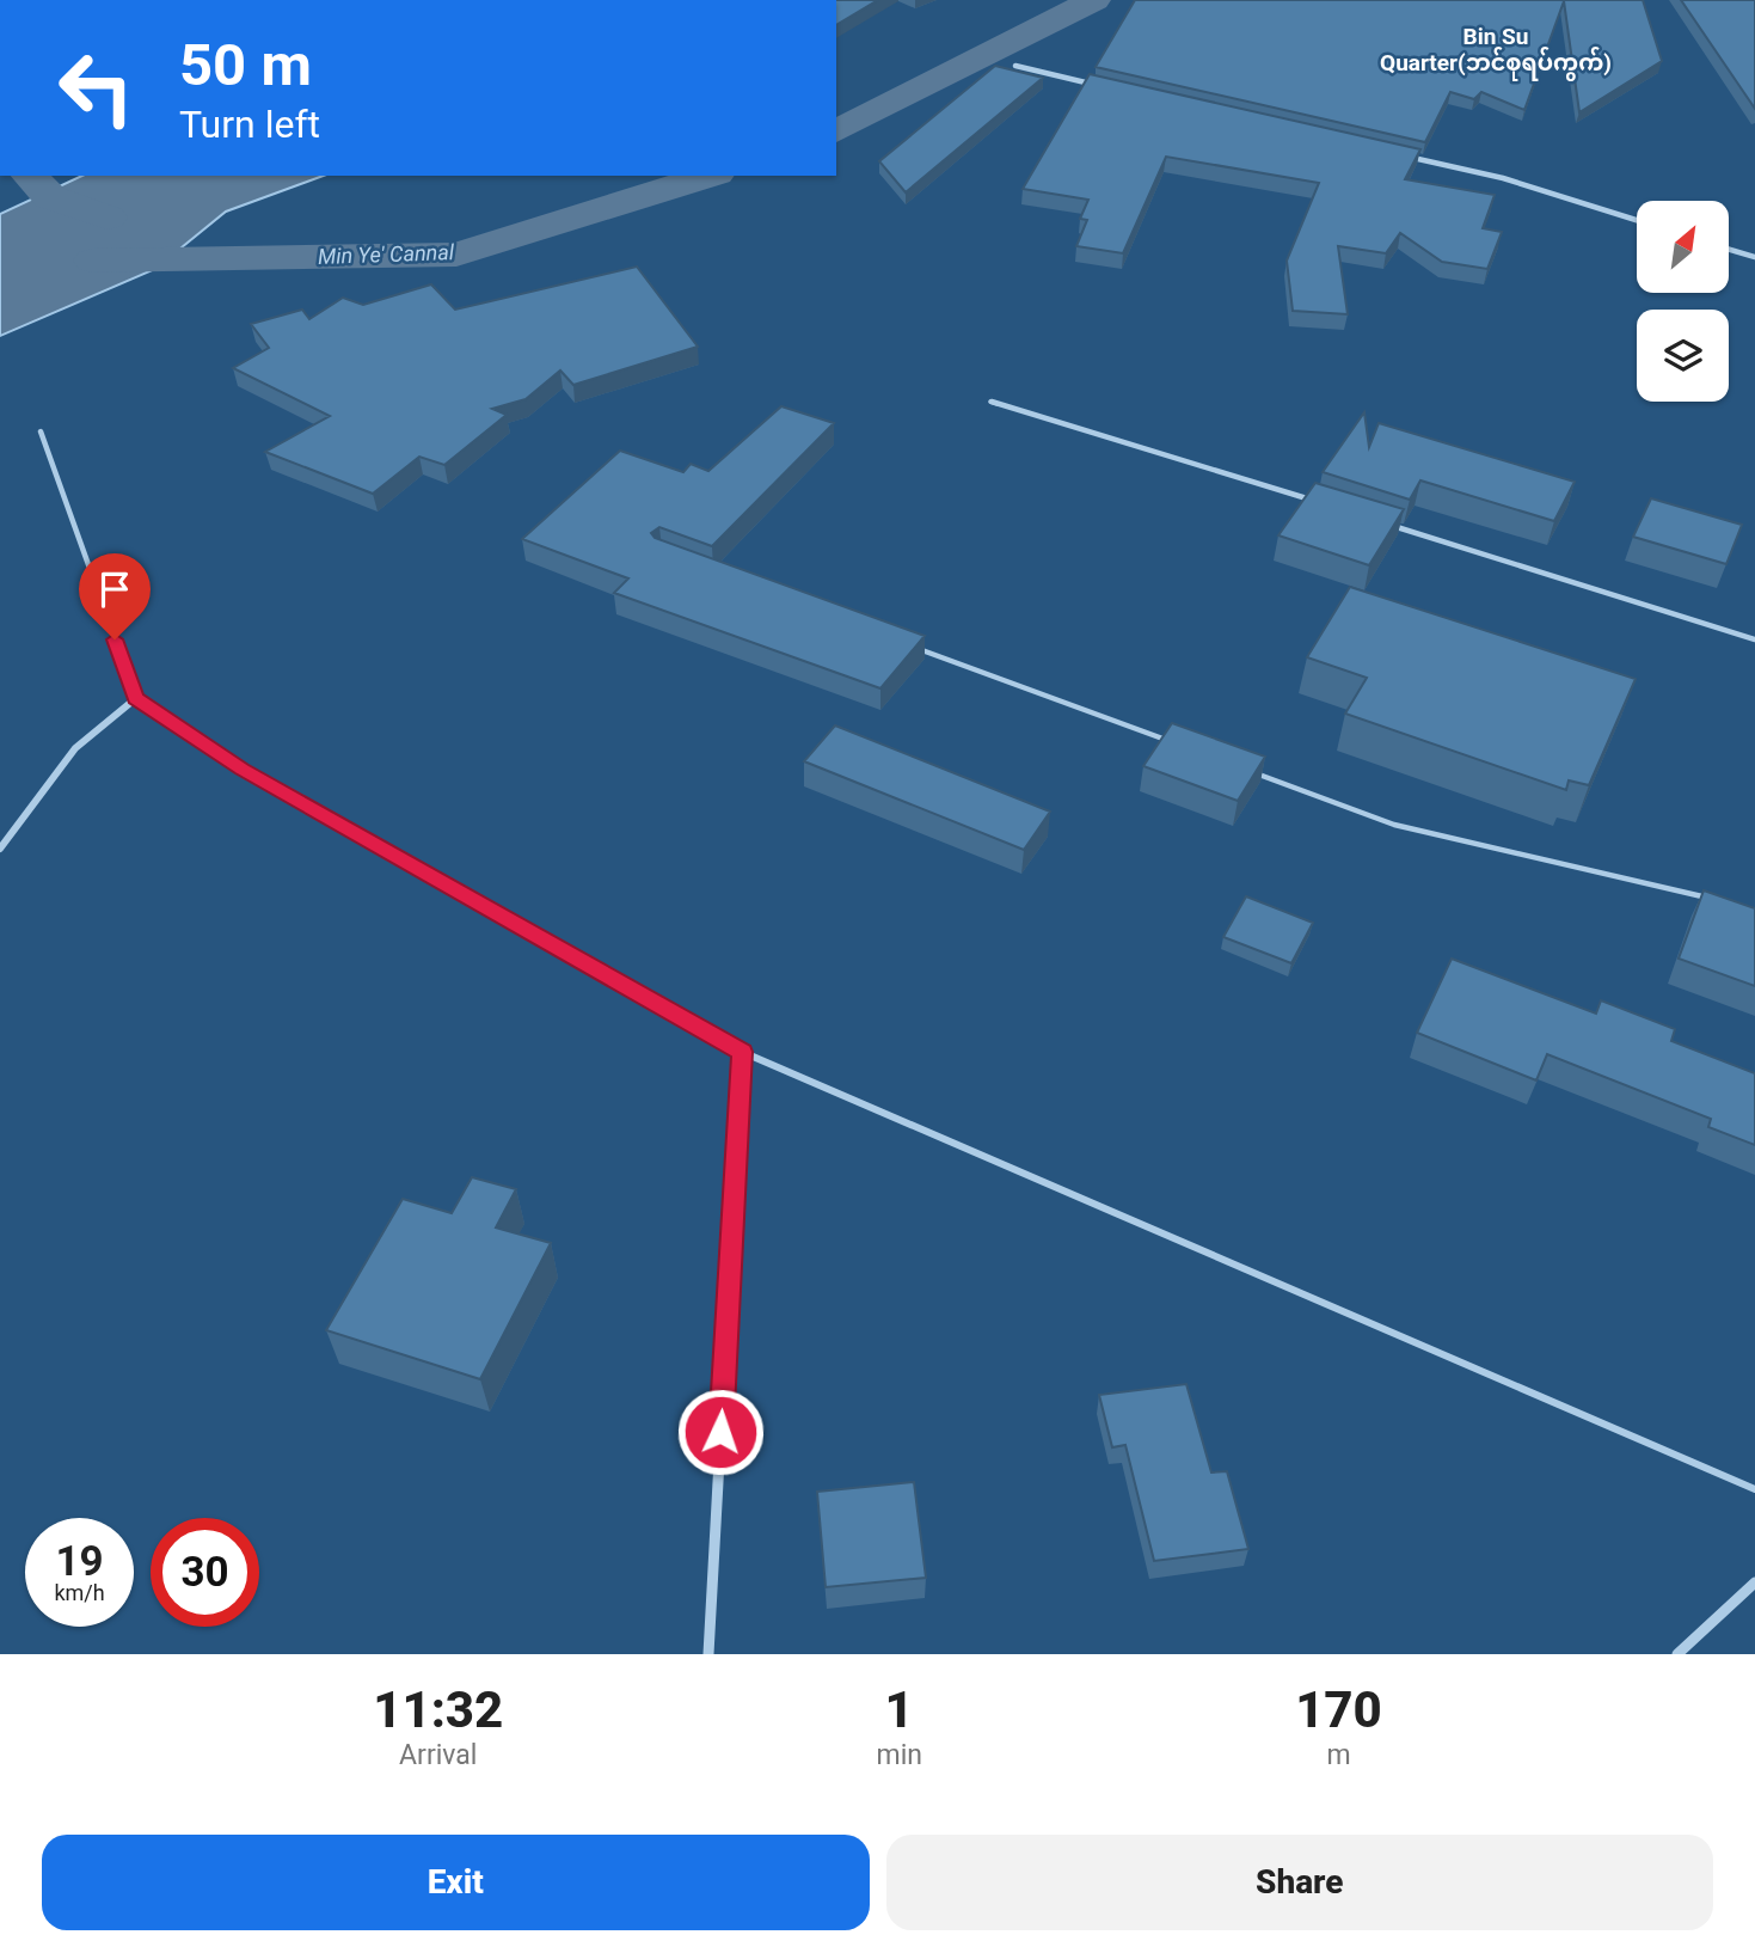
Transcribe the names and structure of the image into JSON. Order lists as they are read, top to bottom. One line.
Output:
{"districts":["Bin Su Quarter(ဘင်စုရပ်ကွက်)"],"water":["Min Ye' Cannal"],"north":"top right","page":{"turn":["50 m","Turn left"],"speed":"19 km/h","limit":"30","eta":["11:32","Arrival","1","min","170","m"],"buttons":["Exit","Share"]}}
